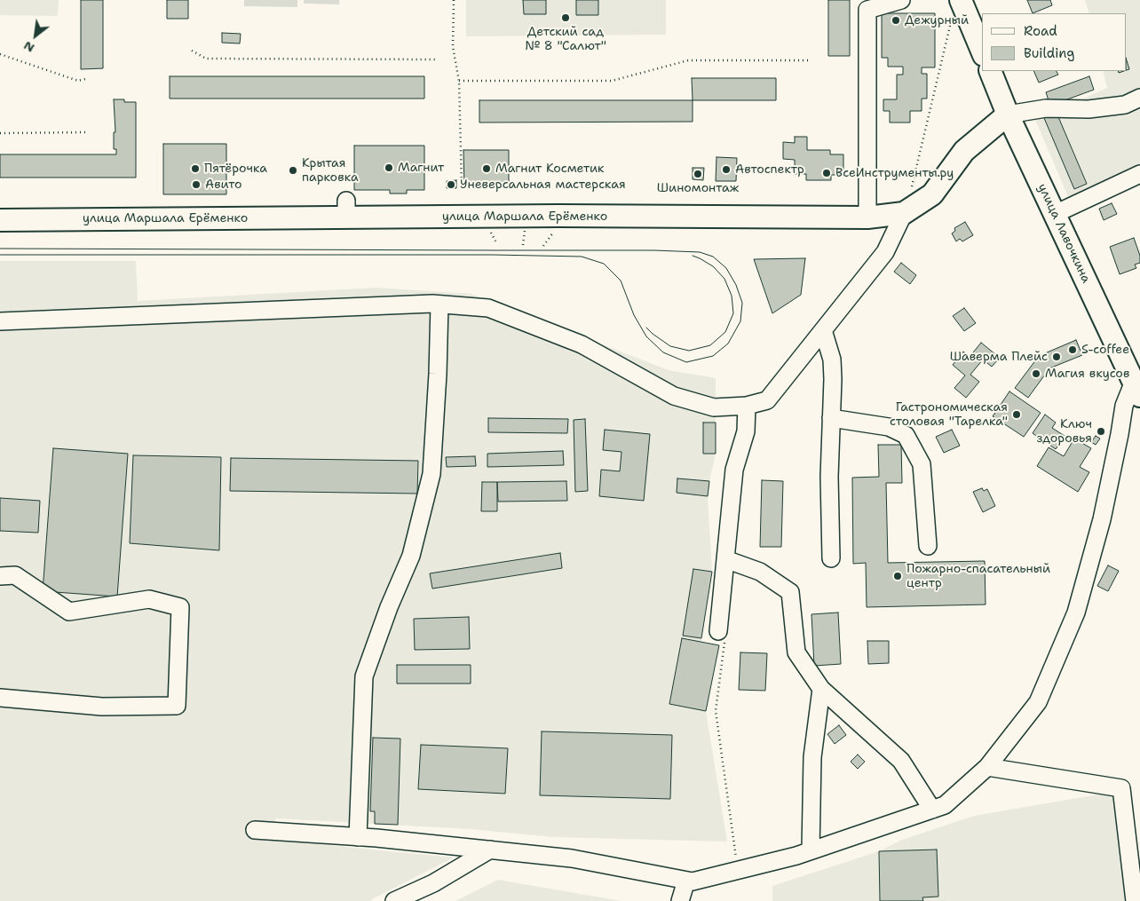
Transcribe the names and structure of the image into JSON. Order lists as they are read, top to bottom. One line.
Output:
{"streets":{"main road":["улица Маршала Ерёменко","улица Лавочкина"]},"crossings":[["улица Маршала Ерёменко","улица Лавочкина"]],"places":["Детский сад № 8 \"Салют\"","Дежурный","Магнит","Пятёрочка","Магнит Косметик","Автоспектр","Крытая парковка","ВсеИнструменты.ру","Шиномонтаж","Авито","Уневерсальная мастерская","S-coffee","Шаверма Плейс","Магия вкусов","Гастрономическая столовая \"Тарелка\"","Ключ здоровья","Пожарно-спасательный центр"],"legend":["Road","Building"],"north":"bottom left"}
